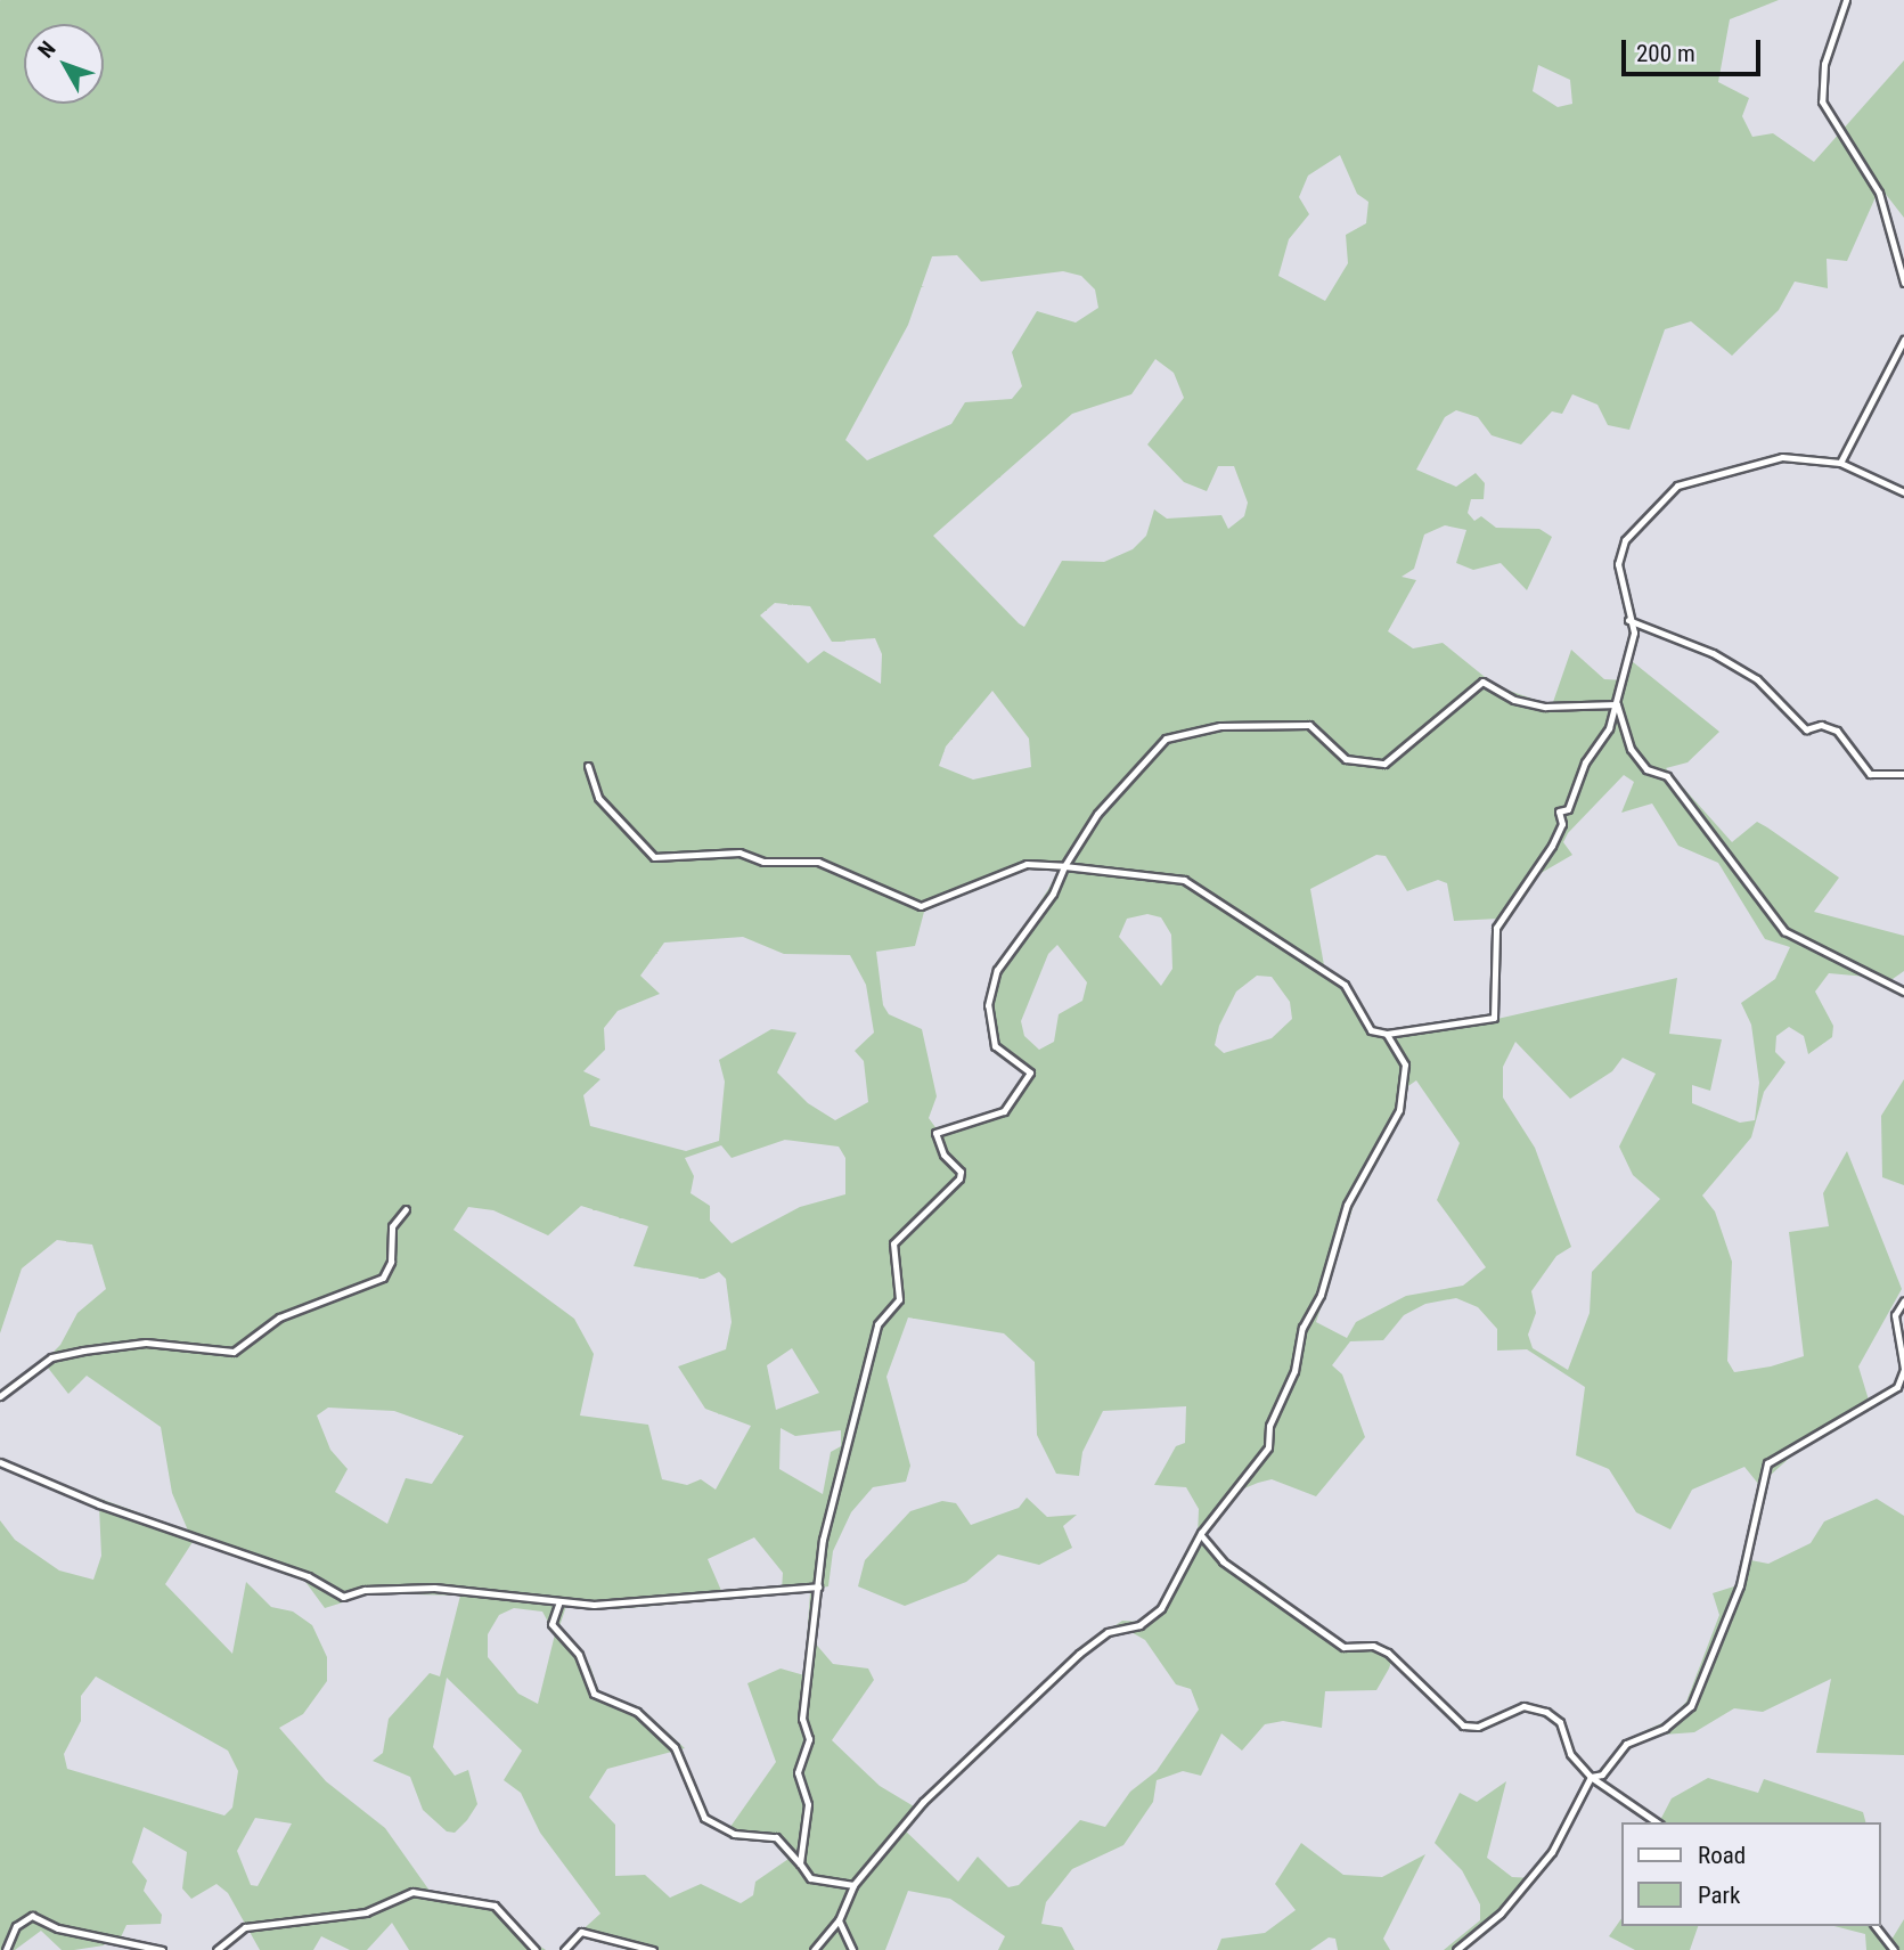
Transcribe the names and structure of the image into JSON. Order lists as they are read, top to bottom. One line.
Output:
{"legend":["Road","Park"],"scale_bar":"200 m","north":"top left"}
